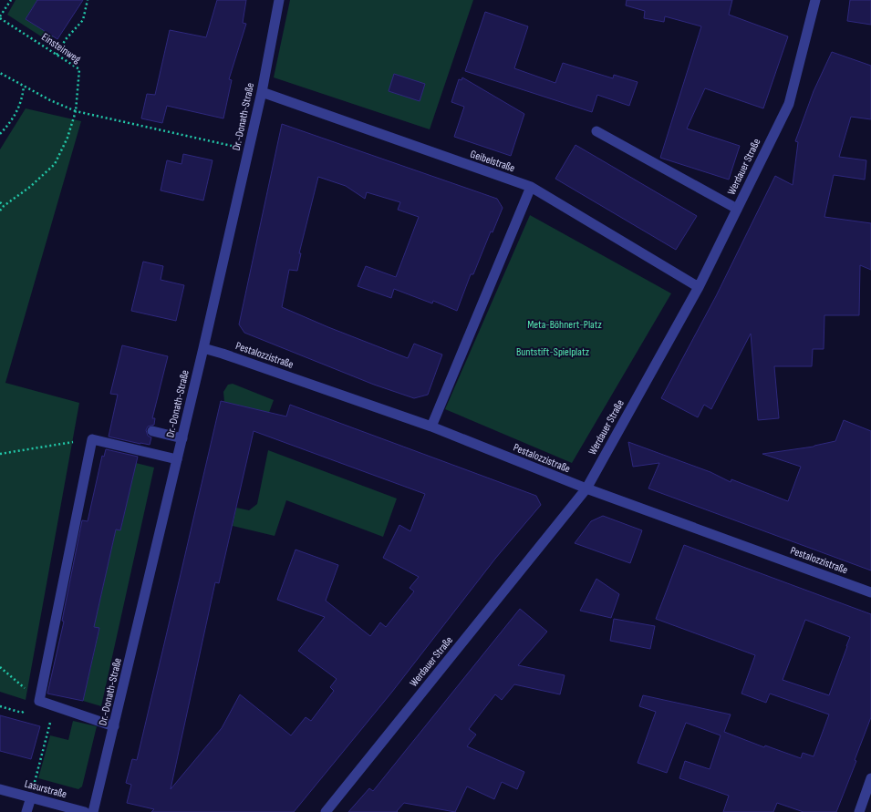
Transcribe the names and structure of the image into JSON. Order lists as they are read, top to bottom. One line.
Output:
{"streets":{"street":["Dr.-Donath-Straße","Geibelstraße","Werdauer Straße","Pestalozzistraße","Lasurstraße"],"path":["Einsteinweg"]},"crossings":[["Dr.-Donath-Straße","Geibelstraße"],["Dr.-Donath-Straße","Pestalozzistraße"],["Geibelstraße","Werdauer Straße"],["Werdauer Straße","Pestalozzistraße"]],"parks":["Meta-Böhnert-Platz","Buntstift-Spielplatz"]}
